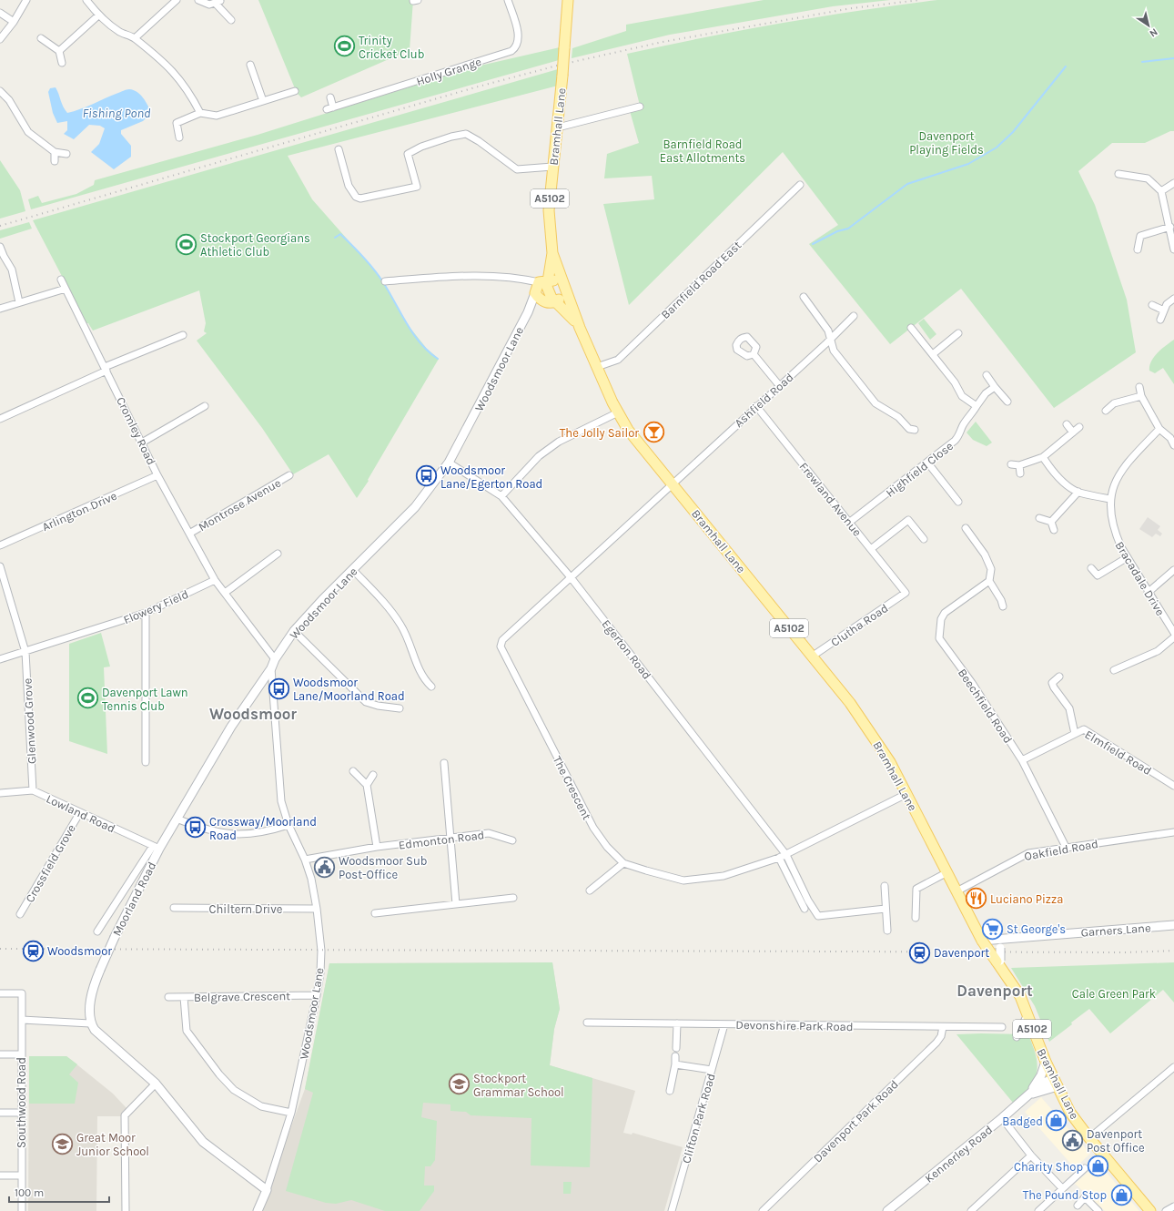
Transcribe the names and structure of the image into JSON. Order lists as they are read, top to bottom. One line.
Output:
{"streets":{"main road":["Bramhall Lane","A5102"],"street":["Holly Grange","Barnfield Road East","Woodsmoor Lane","Ashfield Road","Cromley Road","Highfield Close","Frewland Avenue","Montrose Avenue","Arlington Drive","Bracadale Drive","Flowery Field","Clutha Road","Egerton Road","Beechfield Road","Glenwood Grove","Elmfield Road","The Crescent","Lowland Road","Edmonton Road","Oakfield Road","Crossfield Grove","Moorland Road","Chiltern Drive","Garners Lane","Belgrave Crescent","Devonshire Park Road","Southwood Road","Clifton Park Road","Davenport Park Road","Kennerley Road"]},"crossings":[["Bramhall Lane","Barnfield Road East"],["Bramhall Lane","Woodsmoor Lane"],["Bramhall Lane","Ashfield Road"],["Bramhall Lane","Clutha Road"],["Bramhall Lane","The Crescent"],["Bramhall Lane","Oakfield Road"],["Bramhall Lane","Garners Lane"],["Bramhall Lane","Kennerley Road"],["Woodsmoor Lane","Egerton Road"],["Woodsmoor Lane","Edmonton Road"],["Woodsmoor Lane","Moorland Road"],["Woodsmoor Lane","Chiltern Drive"],["Woodsmoor Lane","Belgrave Crescent"],["Ashfield Road","Frewland Avenue"],["Ashfield Road","The Crescent"],["Cromley Road","Montrose Avenue"],["Cromley Road","Arlington Drive"],["Cromley Road","Flowery Field"],["Highfield Close","Frewland Avenue"],["Frewland Avenue","Clutha Road"],["Flowery Field","Glenwood Grove"],["Egerton Road","The Crescent"],["Beechfield Road","Elmfield Road"],["Beechfield Road","Oakfield Road"],["Glenwood Grove","Lowland Road"],["Lowland Road","Crossfield Grove"],["Lowland Road","Moorland Road"],["Devonshire Park Road","Clifton Park Road"],["Devonshire Park Road","Davenport Park Road"]],"districts":["Woodsmoor","Davenport"],"water":["Fishing Pond"],"parks":["Davenport Playing Fields","Barnfield Road East Allotments","Cale Green Park"],"places":{"sports":["Trinity Cricket Club","Stockport Georgians Athletic Club","Davenport Lawn Tennis Club"],"bar":["The Jolly Sailor"],"bus stop":["Woodsmoor Lane/Egerton Road","Woodsmoor Lane/Moorland Road","Crossway/Moorland Road"],"public building":["Woodsmoor Sub Post-Office","Davenport Post Office"],"restaurant":["Luciano Pizza"],"supermarket":["St George's"],"station":["Woodsmoor","Davenport"],"school or university":["Stockport Grammar School","Great Moor Junior School"],"shop":["Badged","Charity Shop","The Pound Stop"]},"scale_bar":"100 m","north":"bottom right"}
